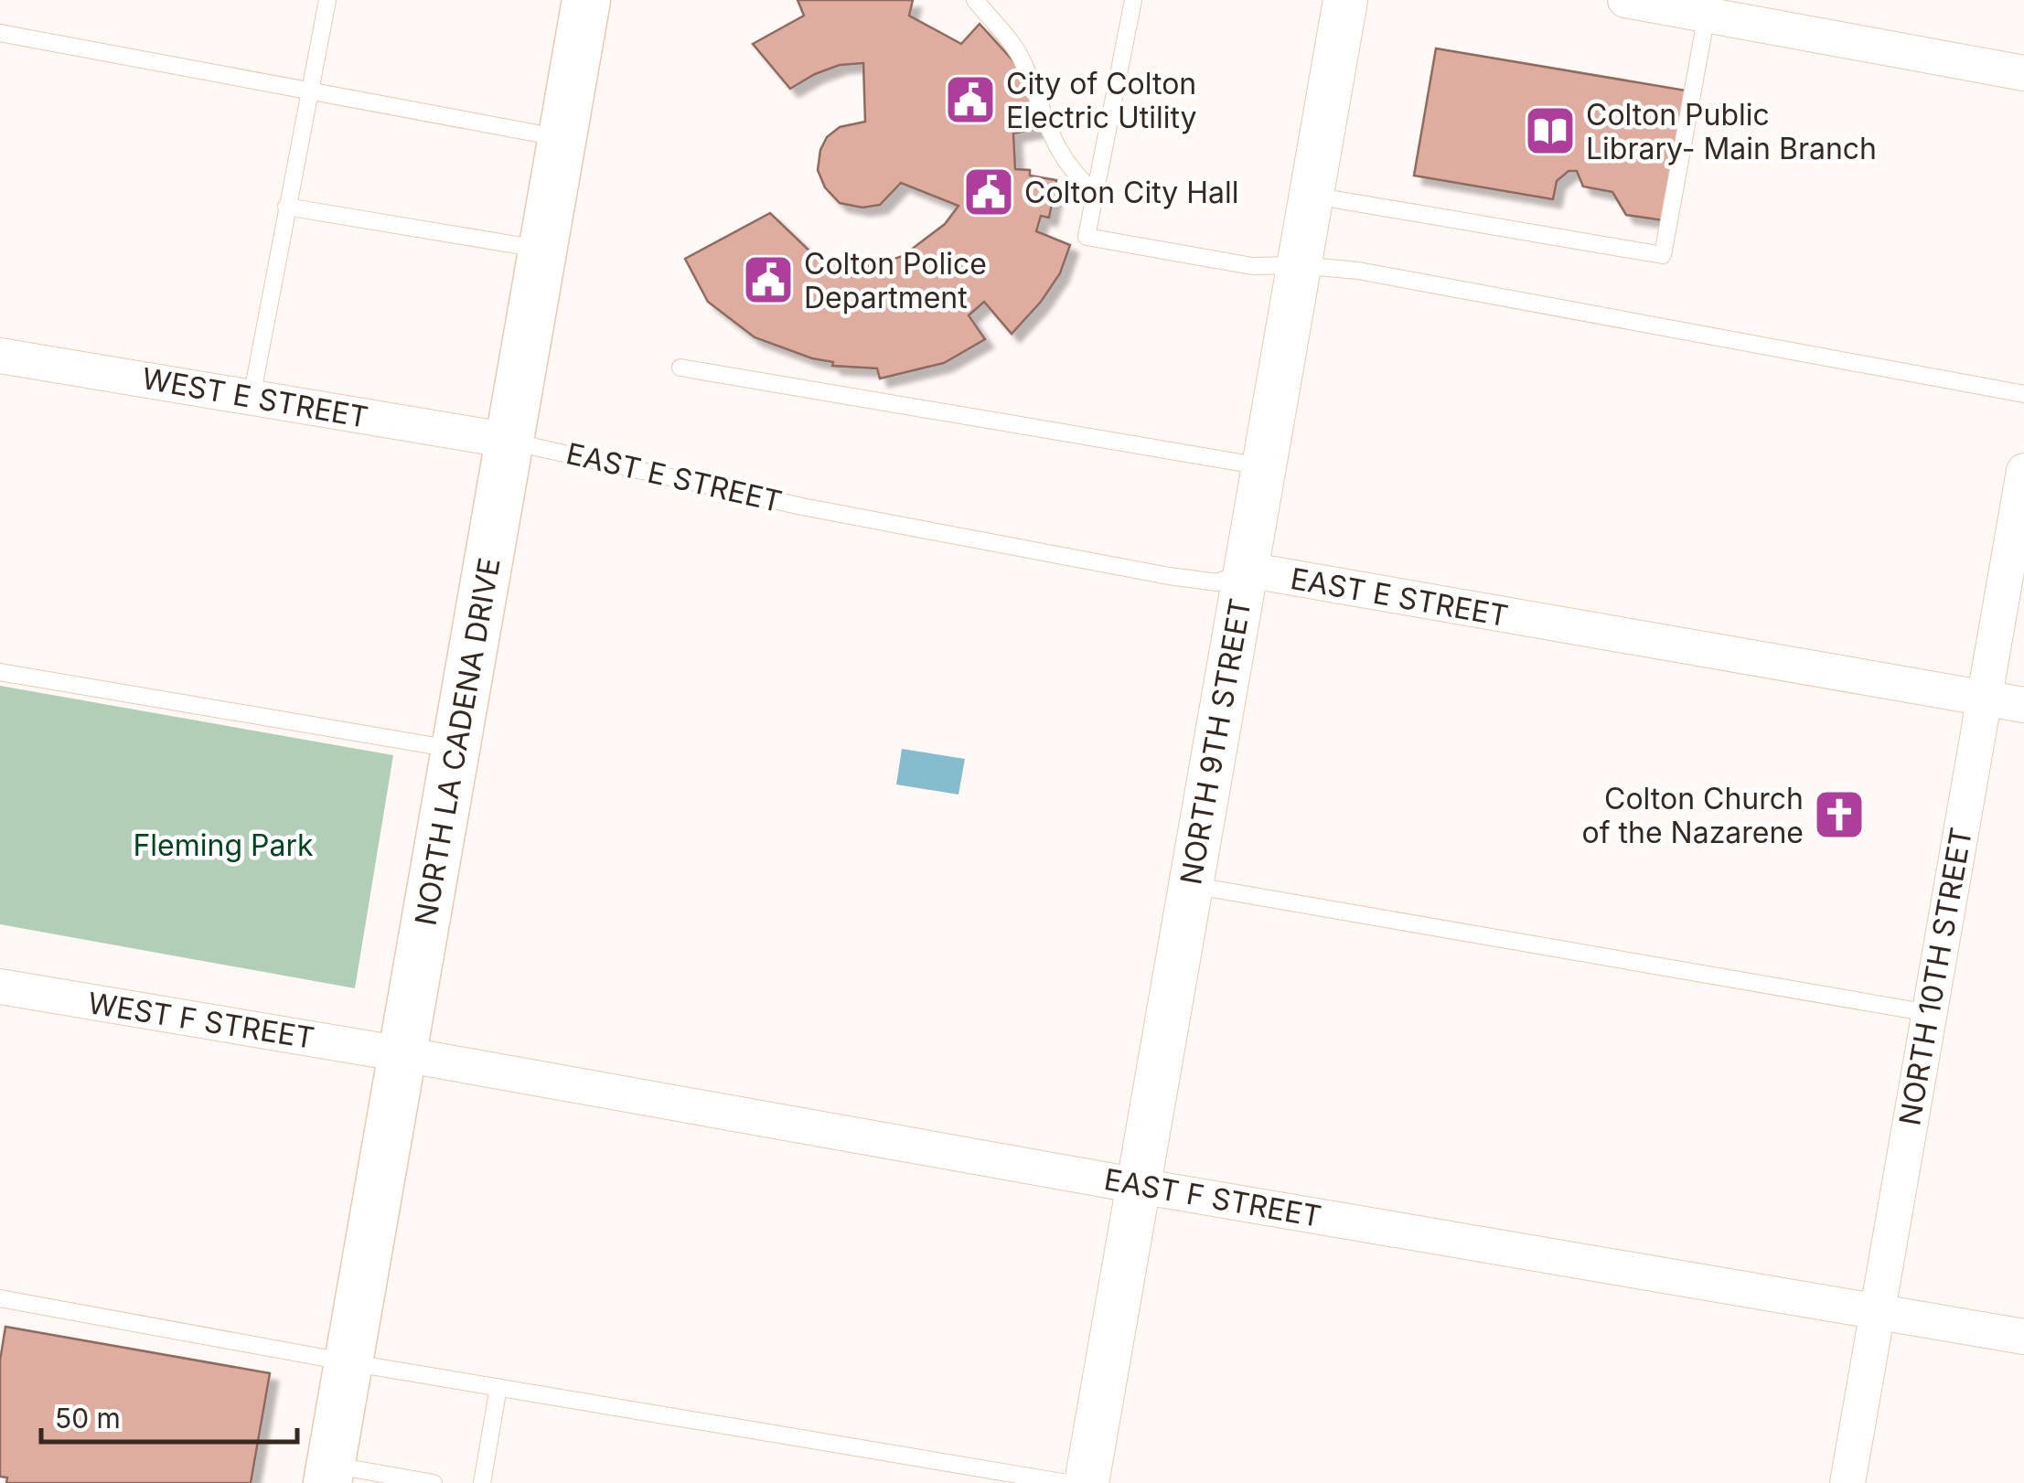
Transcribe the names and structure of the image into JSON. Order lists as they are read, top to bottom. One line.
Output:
{"streets":{"main road":["NORTH LA CADENA DRIVE"],"street":["WEST E STREET","EAST E STREET","NORTH 9TH STREET","NORTH 10TH STREET","WEST F STREET","EAST F STREET"]},"crossings":[["WEST E STREET","EAST E STREET"],["WEST E STREET","NORTH LA CADENA DRIVE"],["EAST E STREET","NORTH LA CADENA DRIVE"],["EAST E STREET","NORTH 9TH STREET"],["EAST E STREET","NORTH 10TH STREET"],["NORTH LA CADENA DRIVE","WEST F STREET"],["NORTH LA CADENA DRIVE","EAST F STREET"],["NORTH 9TH STREET","EAST F STREET"],["NORTH 10TH STREET","EAST F STREET"],["WEST F STREET","EAST F STREET"]],"parks":["Fleming Park"],"places":{"public building":["City of Colton Electric Utility","Colton City Hall","Colton Police Department"],"library":["Colton Public Library- Main Branch"],"church":["Colton Church of the Nazarene"]},"scale_bar":"50 m"}
